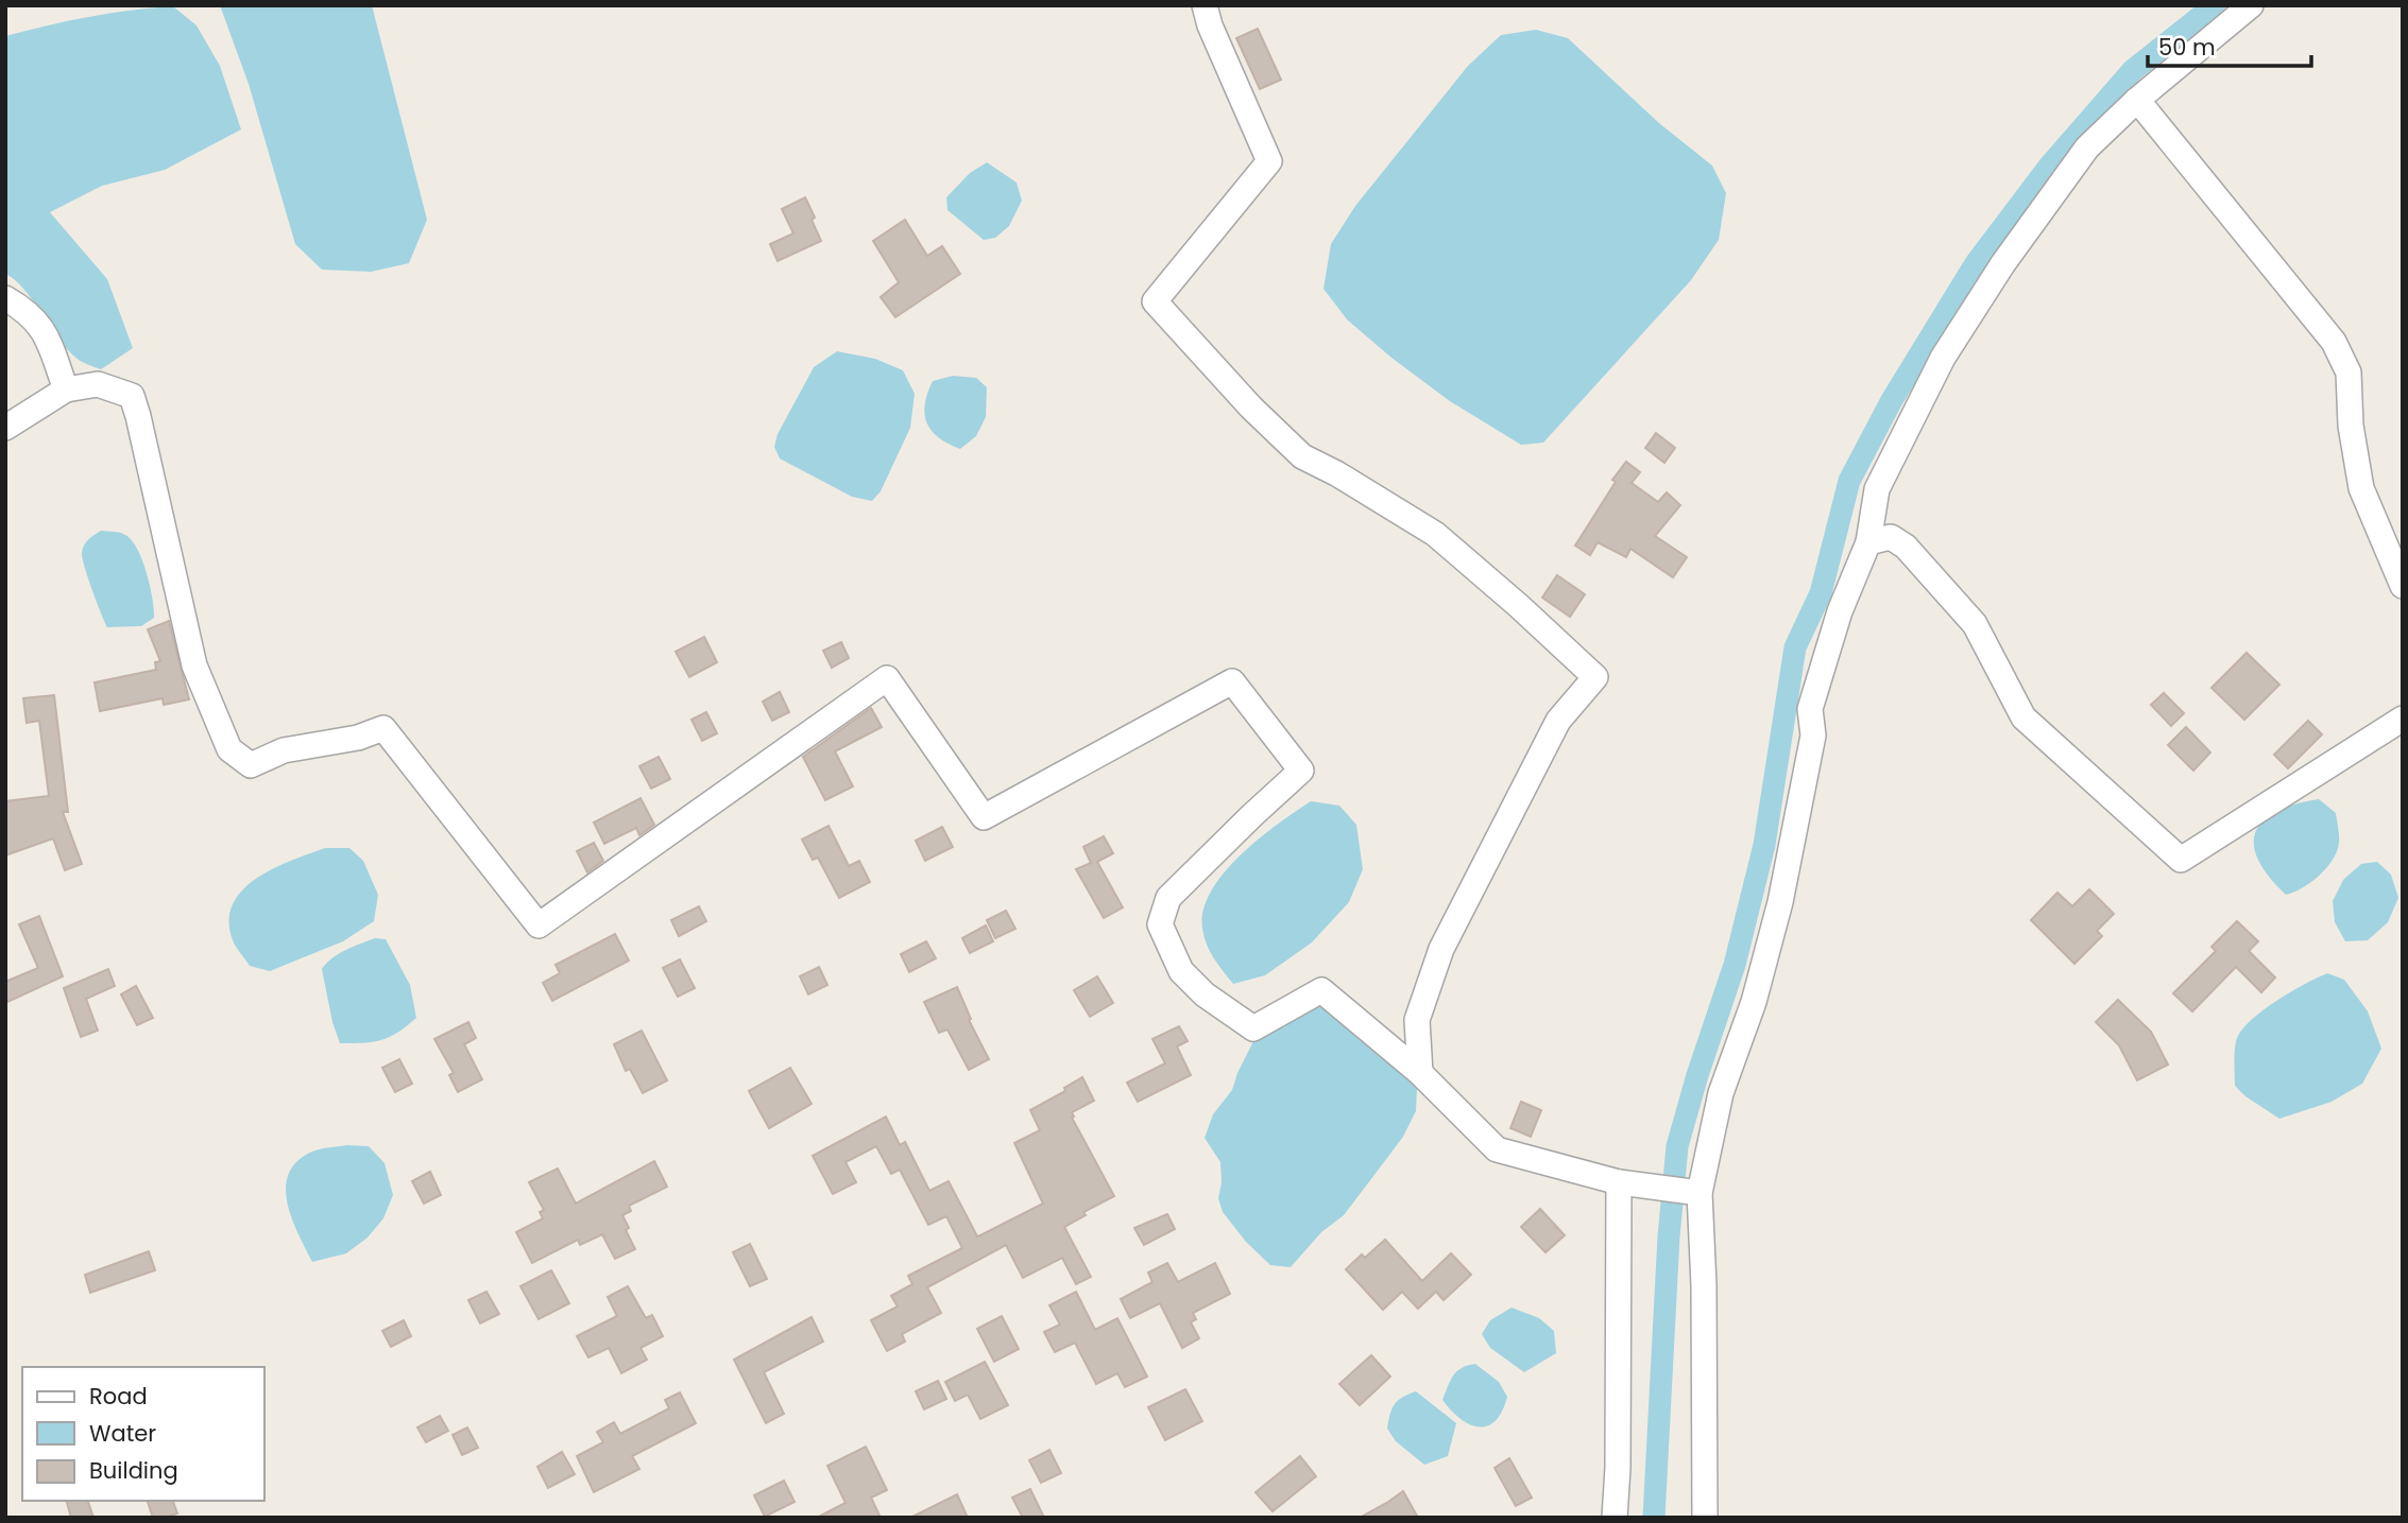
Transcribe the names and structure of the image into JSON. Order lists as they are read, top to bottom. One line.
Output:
{"legend":["Road","Water","Building"],"scale_bar":"50 m"}
